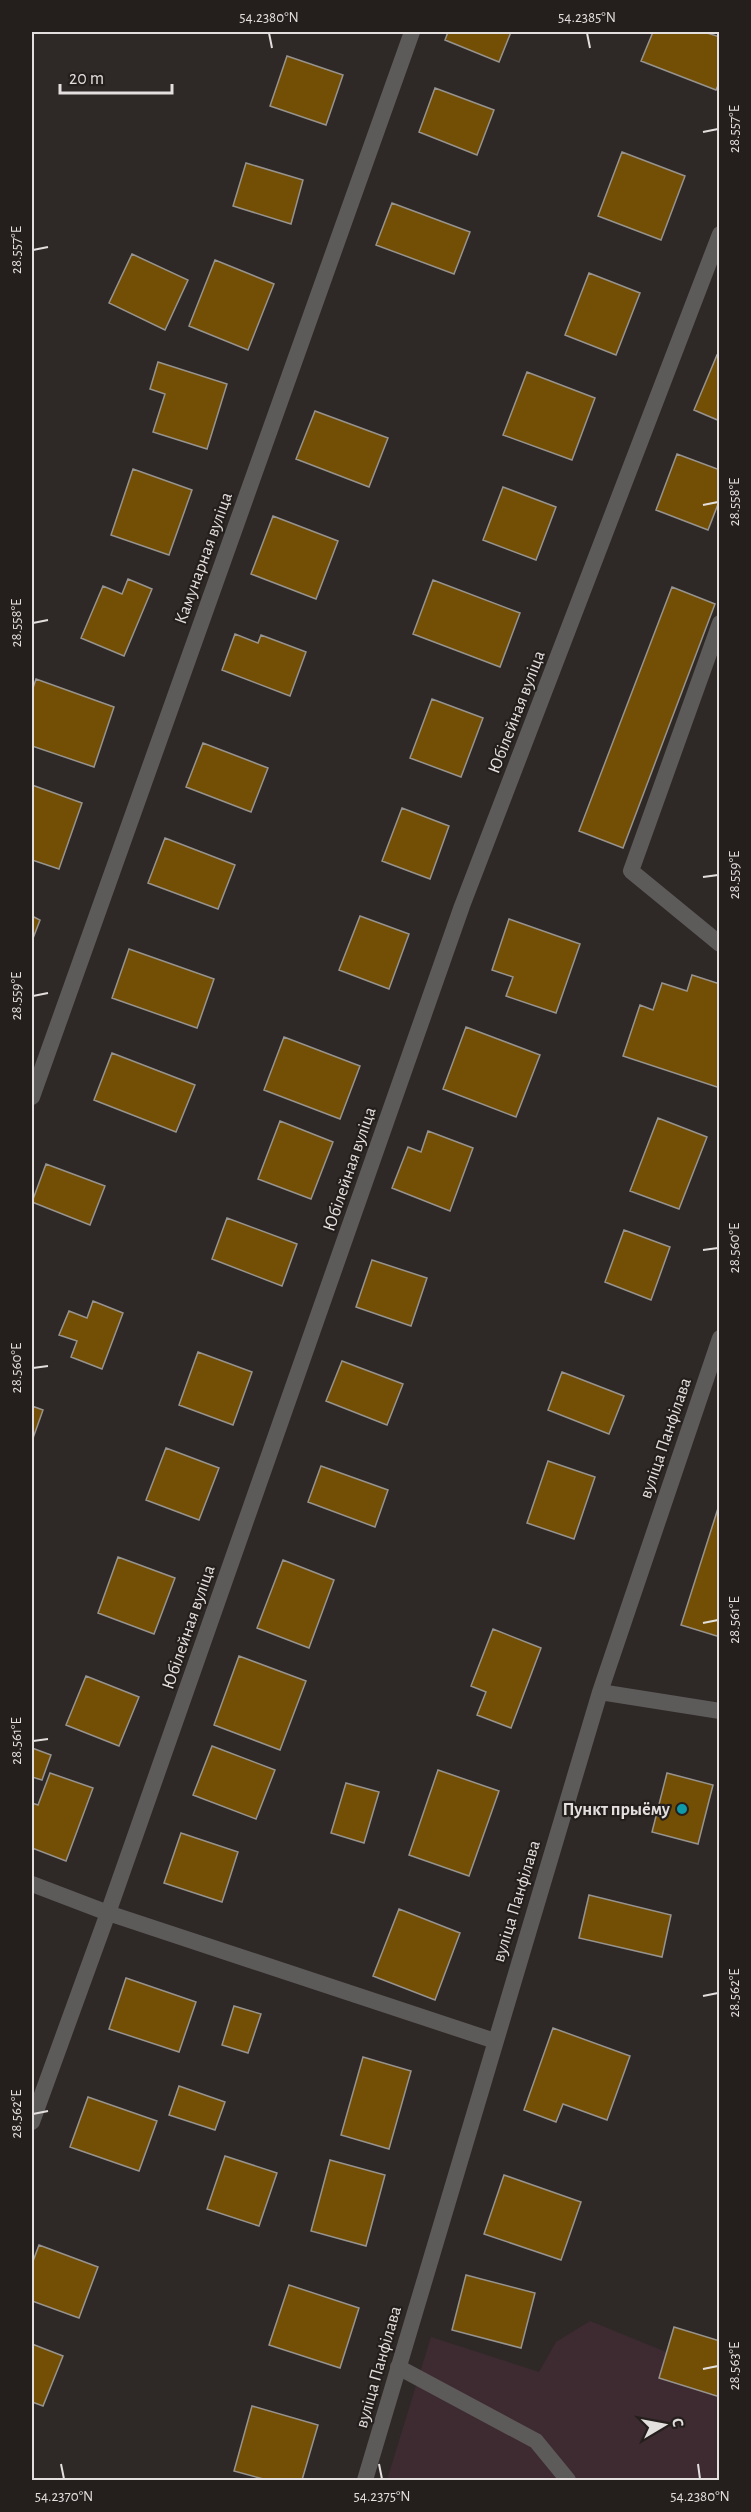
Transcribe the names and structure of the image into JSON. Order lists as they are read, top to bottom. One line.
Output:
{"streets":{"street":["Камунарная вуліца","Юбілейная вуліца","вуліца Панфілава"]},"places":["Пункт прыёму"],"scale_bar":"20 m","north":"right","coordinates":["54.2380°N","54.2385°N","28.557°E","28.558°E","28.559°E","28.560°E","28.561°E","28.562°E","28.563°E","54.2370°N","54.2375°N"]}
